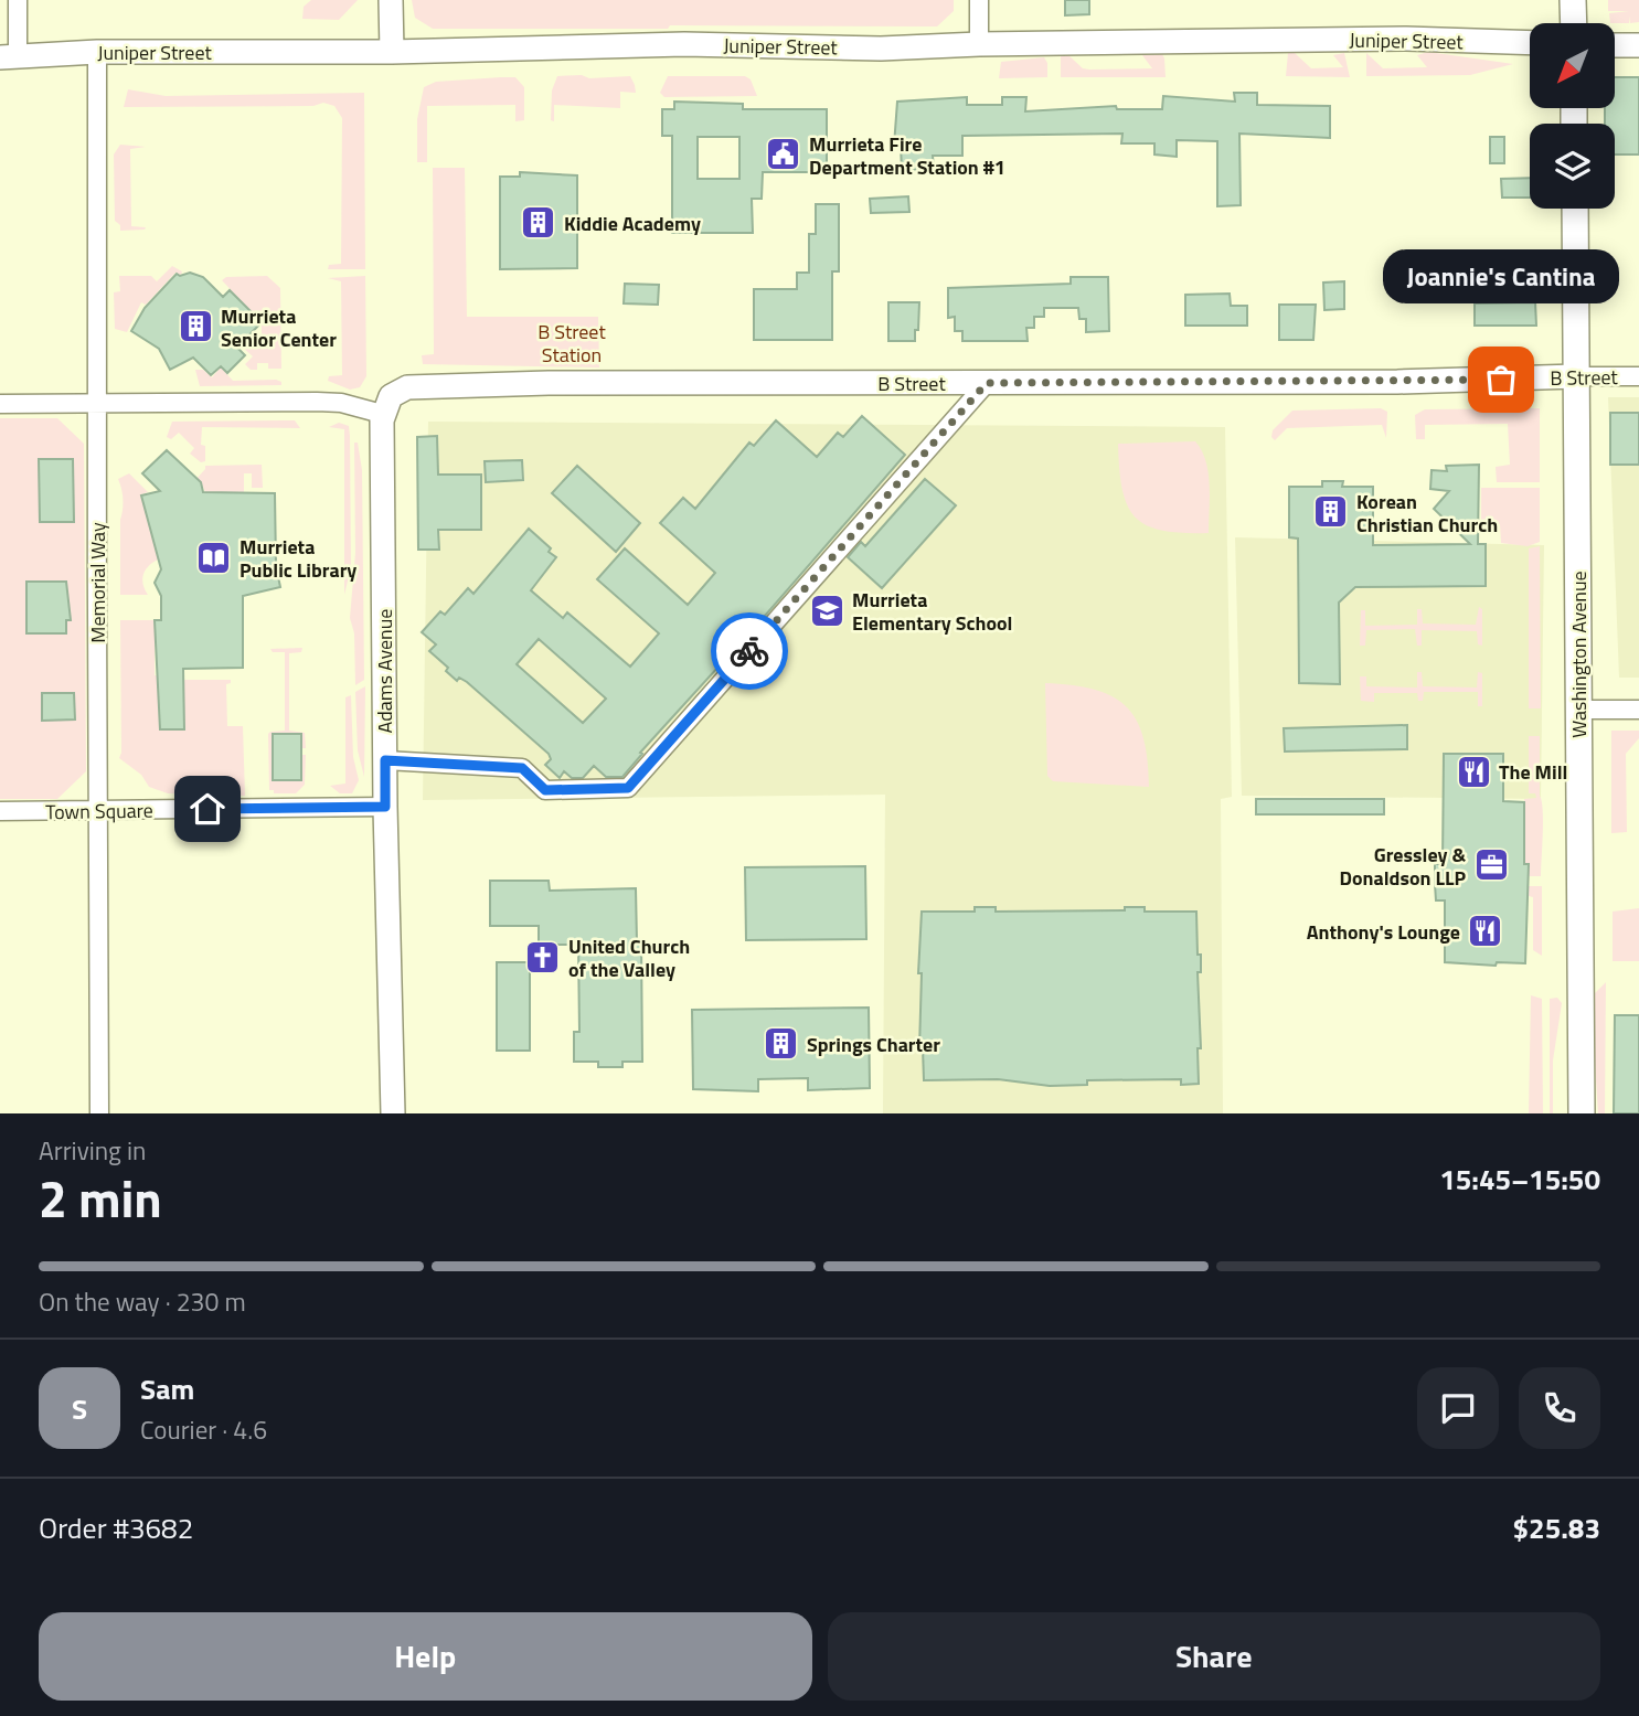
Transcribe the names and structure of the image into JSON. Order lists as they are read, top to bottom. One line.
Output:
{"streets":{"main road":["Washington Avenue"],"street":["Juniper Street","B Street","Memorial Way","Adams Avenue","Town Square"]},"crossings":[["Juniper Street","Memorial Way"],["B Street","Washington Avenue"],["B Street","Adams Avenue"],["Memorial Way","Town Square"],["Adams Avenue","Town Square"]],"parks":["B Street Station"],"places":{"public building":["Murrieta Fire Department Station #1"],"building":["Kiddie Academy","Murrieta Senior Center","Korean Christian Church","Springs Charter"],"other":["Joannie's Cantina"],"library":["Murrieta Public Library"],"school or university":["Murrieta Elementary School"],"restaurant":["The Mill","Anthony's Lounge"],"office":["Gressley & Donaldson LLP"],"church":["United Church of the Valley"]},"north":"bottom left","page":{"bubble":"Joannie's Cantina","heading":["2 min","Arriving in","15:45–15:50"],"panel":["Sam","Courier · 4.6","Order #3682","$25.83"],"bar":"On the way · 230 m","round":"S","buttons":["Help","Share"]}}
